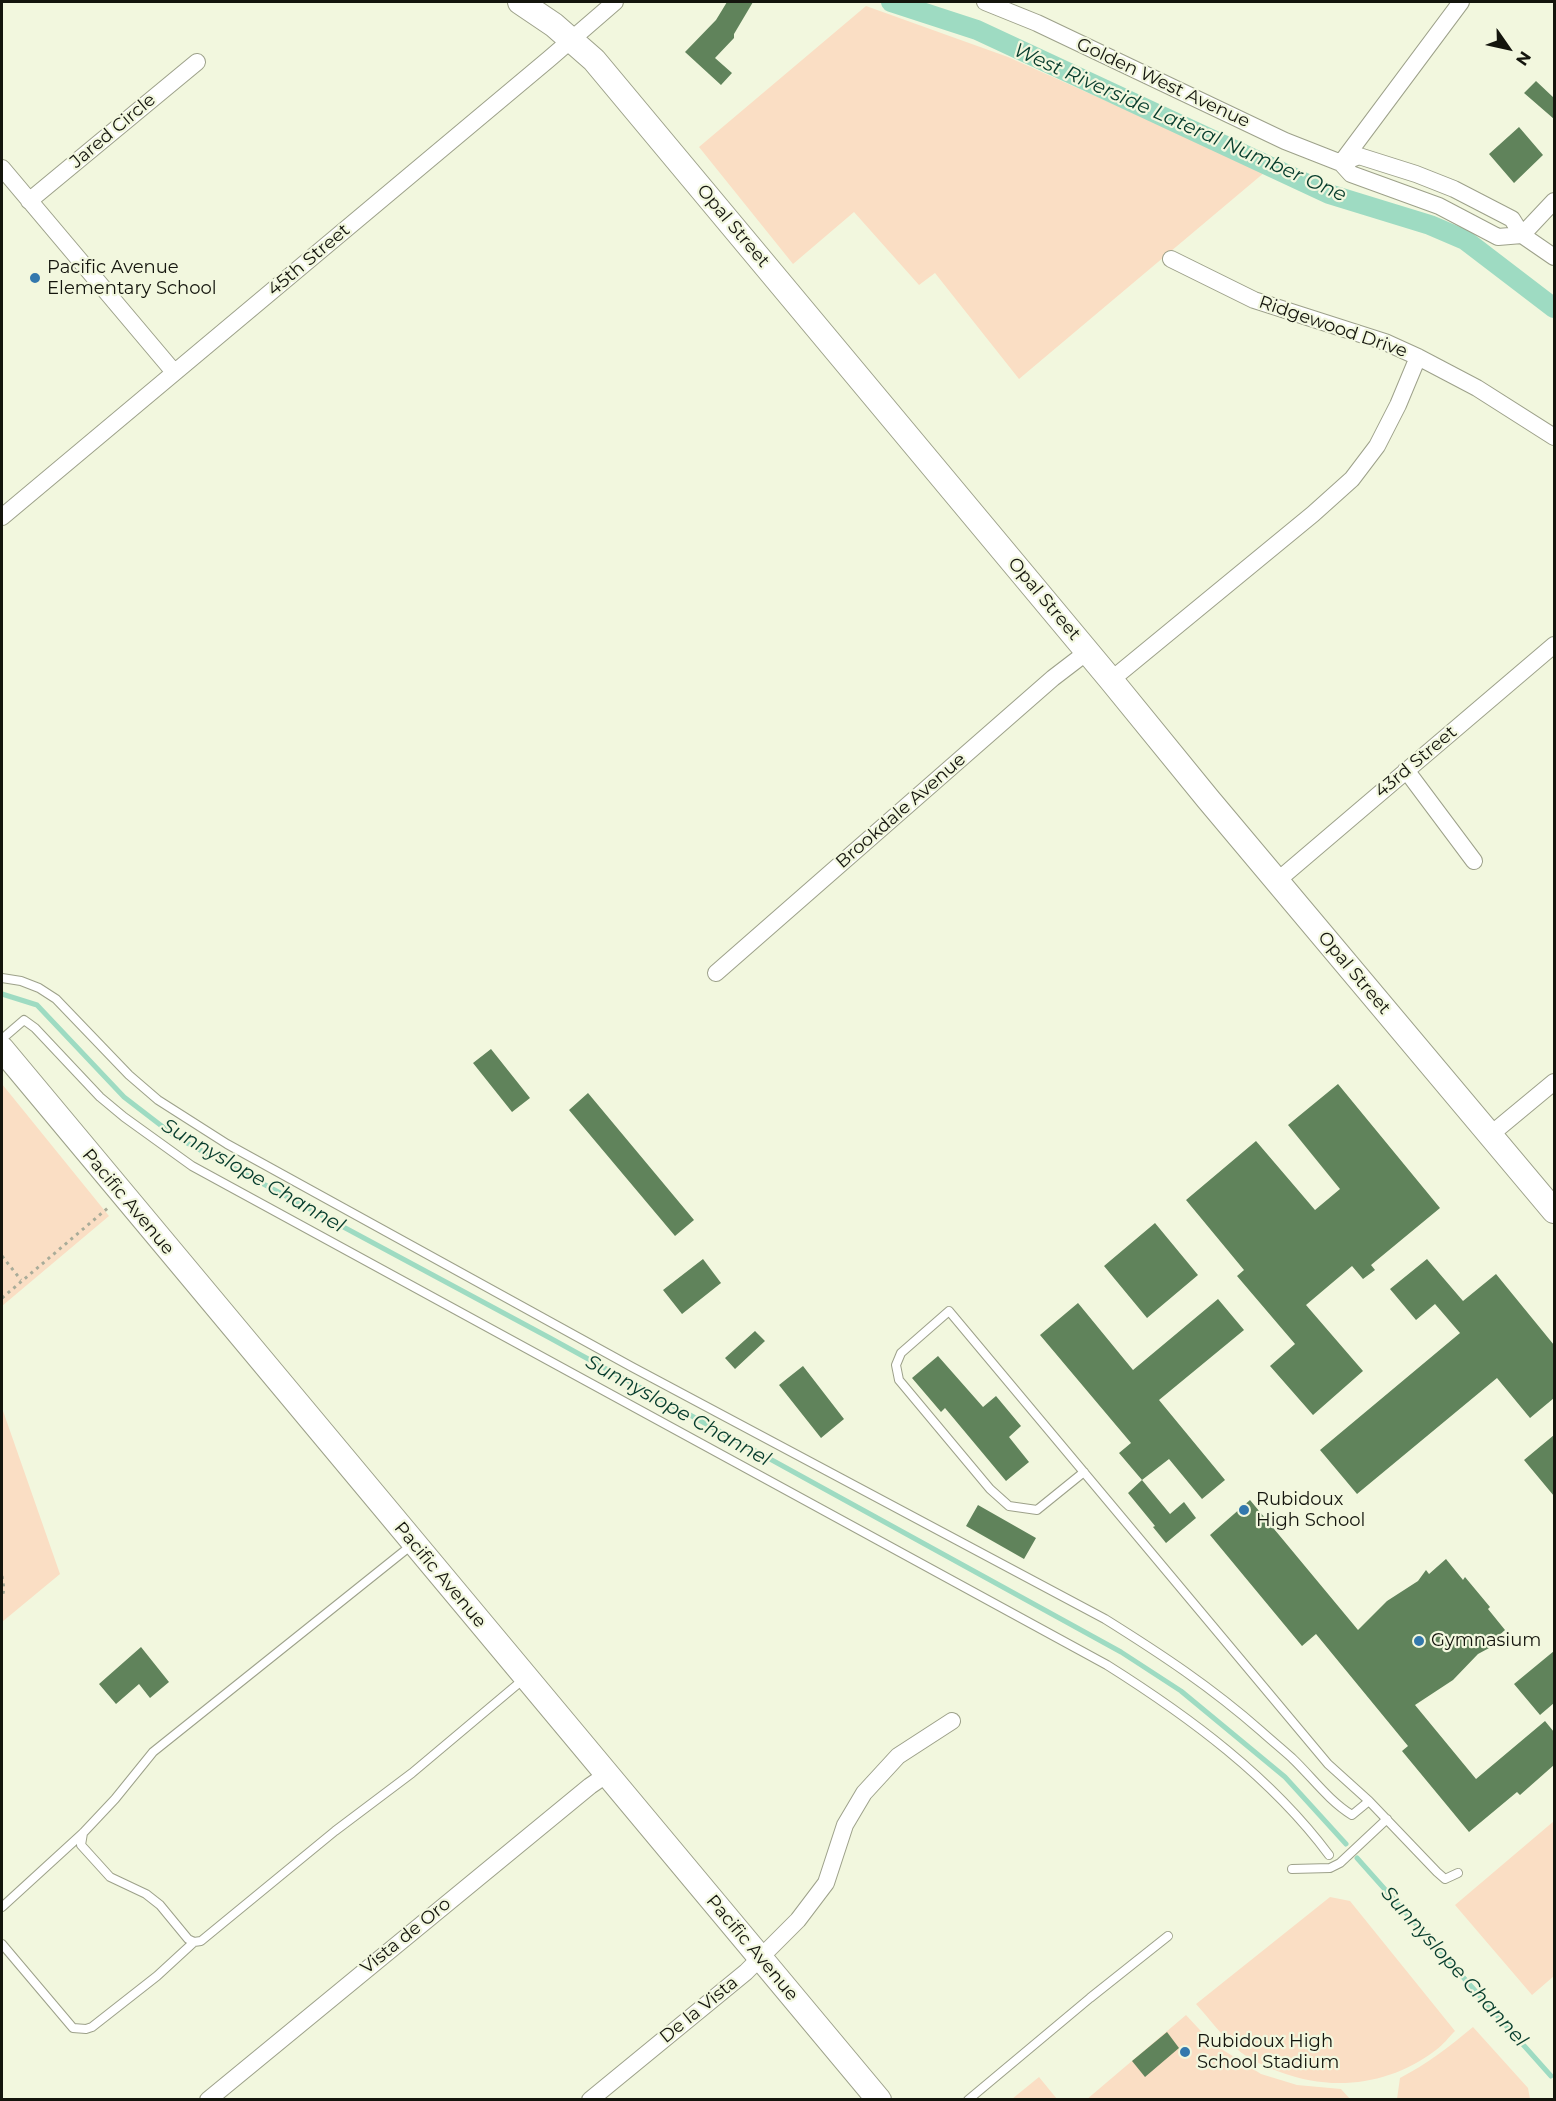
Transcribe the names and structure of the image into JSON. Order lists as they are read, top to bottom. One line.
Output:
{"streets":{"street":["Golden West Avenue","Jared Circle","Opal Street","45th Street","Ridgewood Drive","43rd Street","Brookdale Avenue","Pacific Avenue","Vista de Oro","De la Vista"]},"crossings":[["Opal Street","45th Street"],["Opal Street","43rd Street"],["Opal Street","Brookdale Avenue"],["Pacific Avenue","Vista de Oro"],["Pacific Avenue","De la Vista"]],"water":["West Riverside Lateral Number One","Sunnyslope Channel"],"places":["Pacific Avenue Elementary School","Rubidoux High School","Gymnasium","Rubidoux High School Stadium"],"north":"bottom right"}
